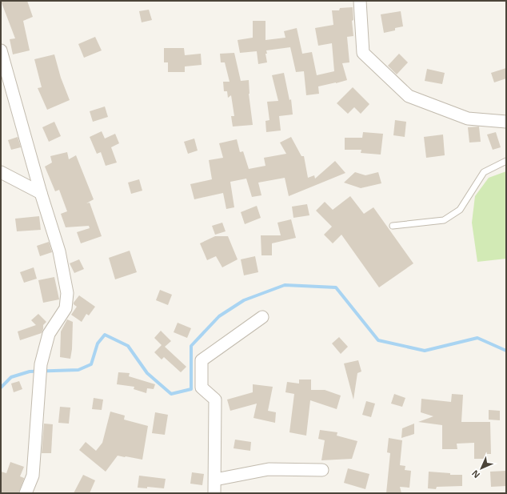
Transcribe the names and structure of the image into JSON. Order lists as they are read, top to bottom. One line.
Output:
{"north":"bottom left"}
